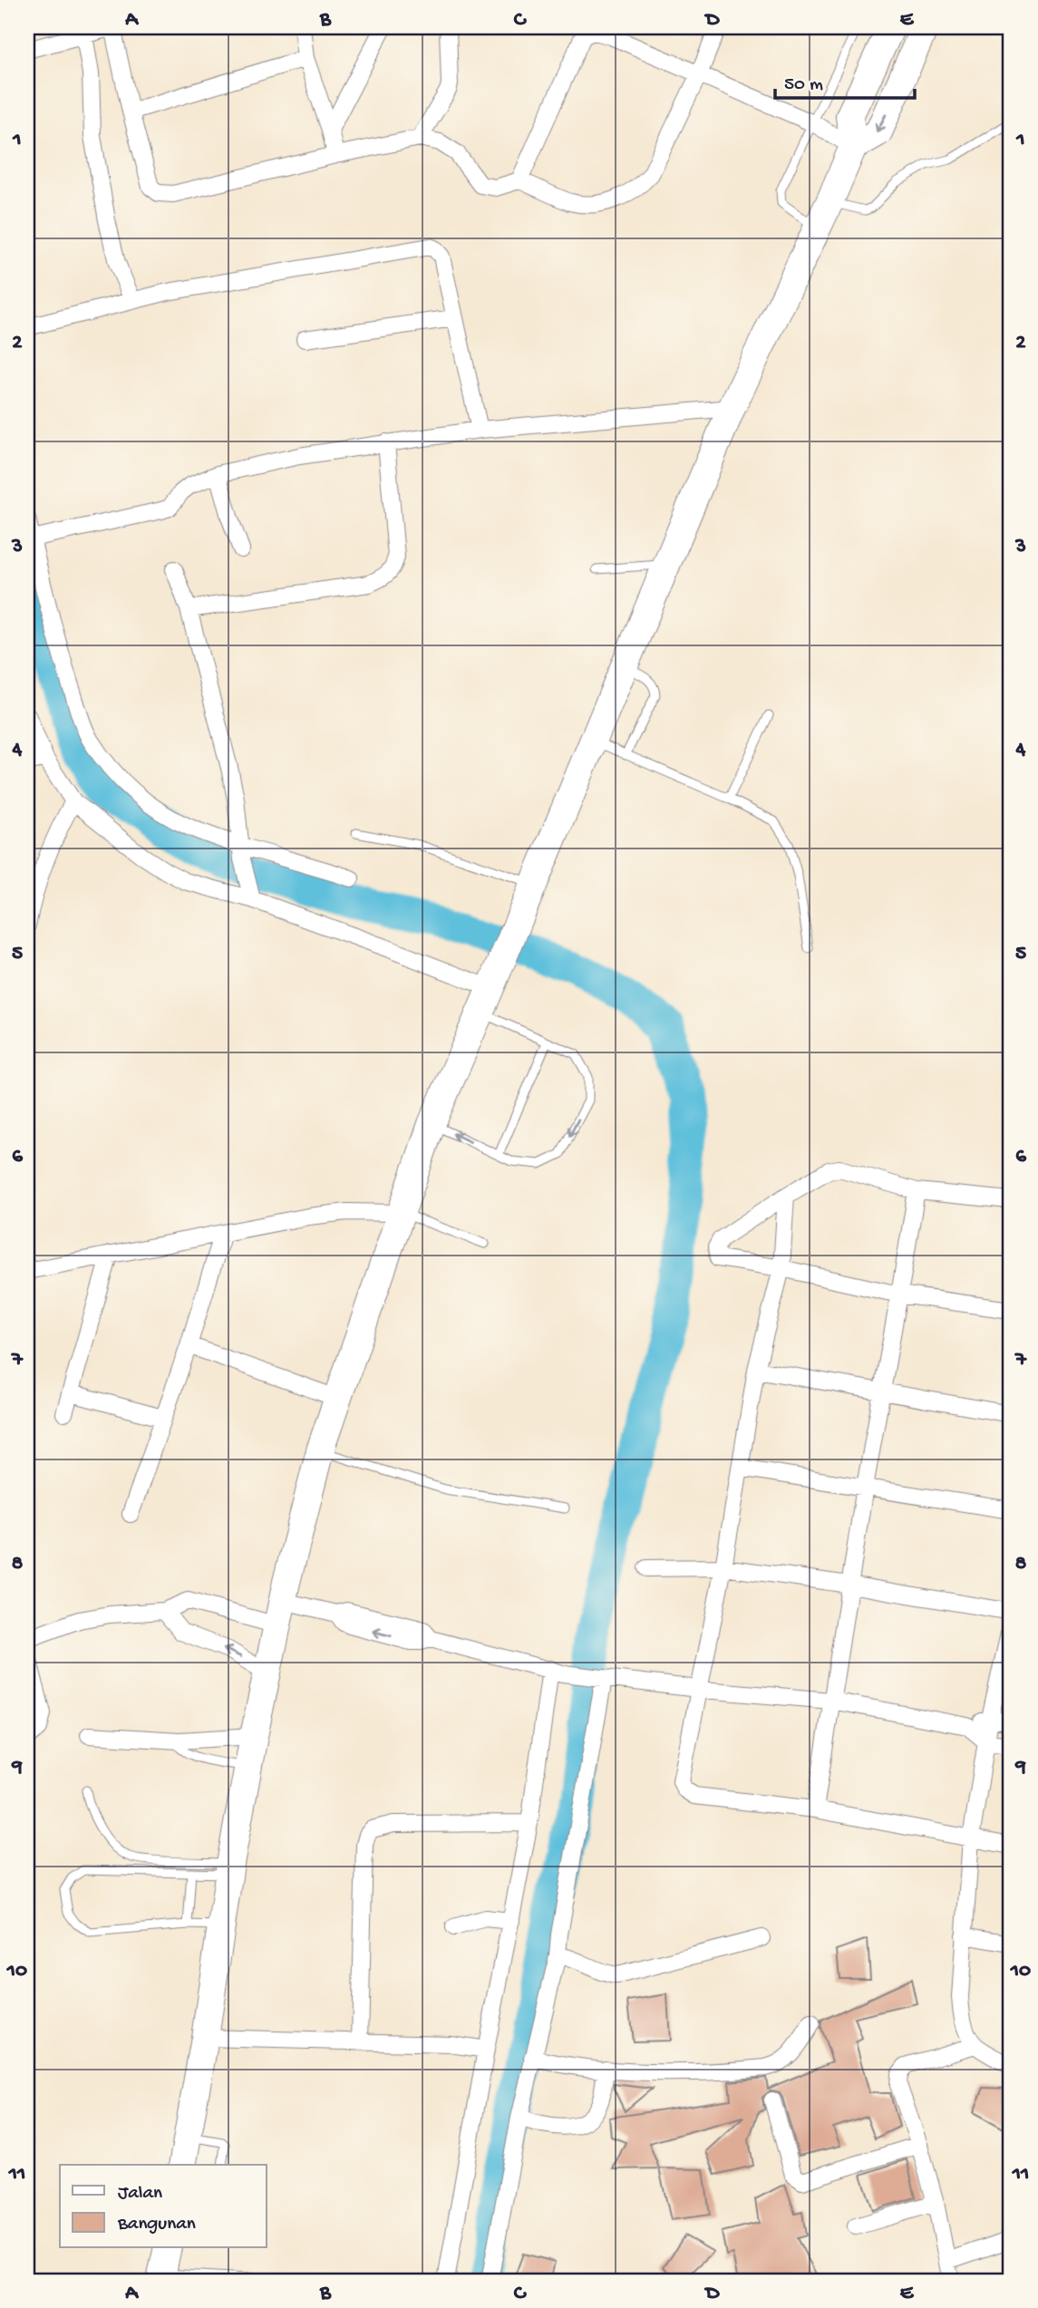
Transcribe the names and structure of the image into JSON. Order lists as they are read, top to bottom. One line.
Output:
{"legend":["Jalan","Bangunan"],"scale_bar":"50 m","grid":{"columns":["A","B","C","D","E"],"rows":["1","2","3","4","5","6","7","8","9","10","11"]}}
